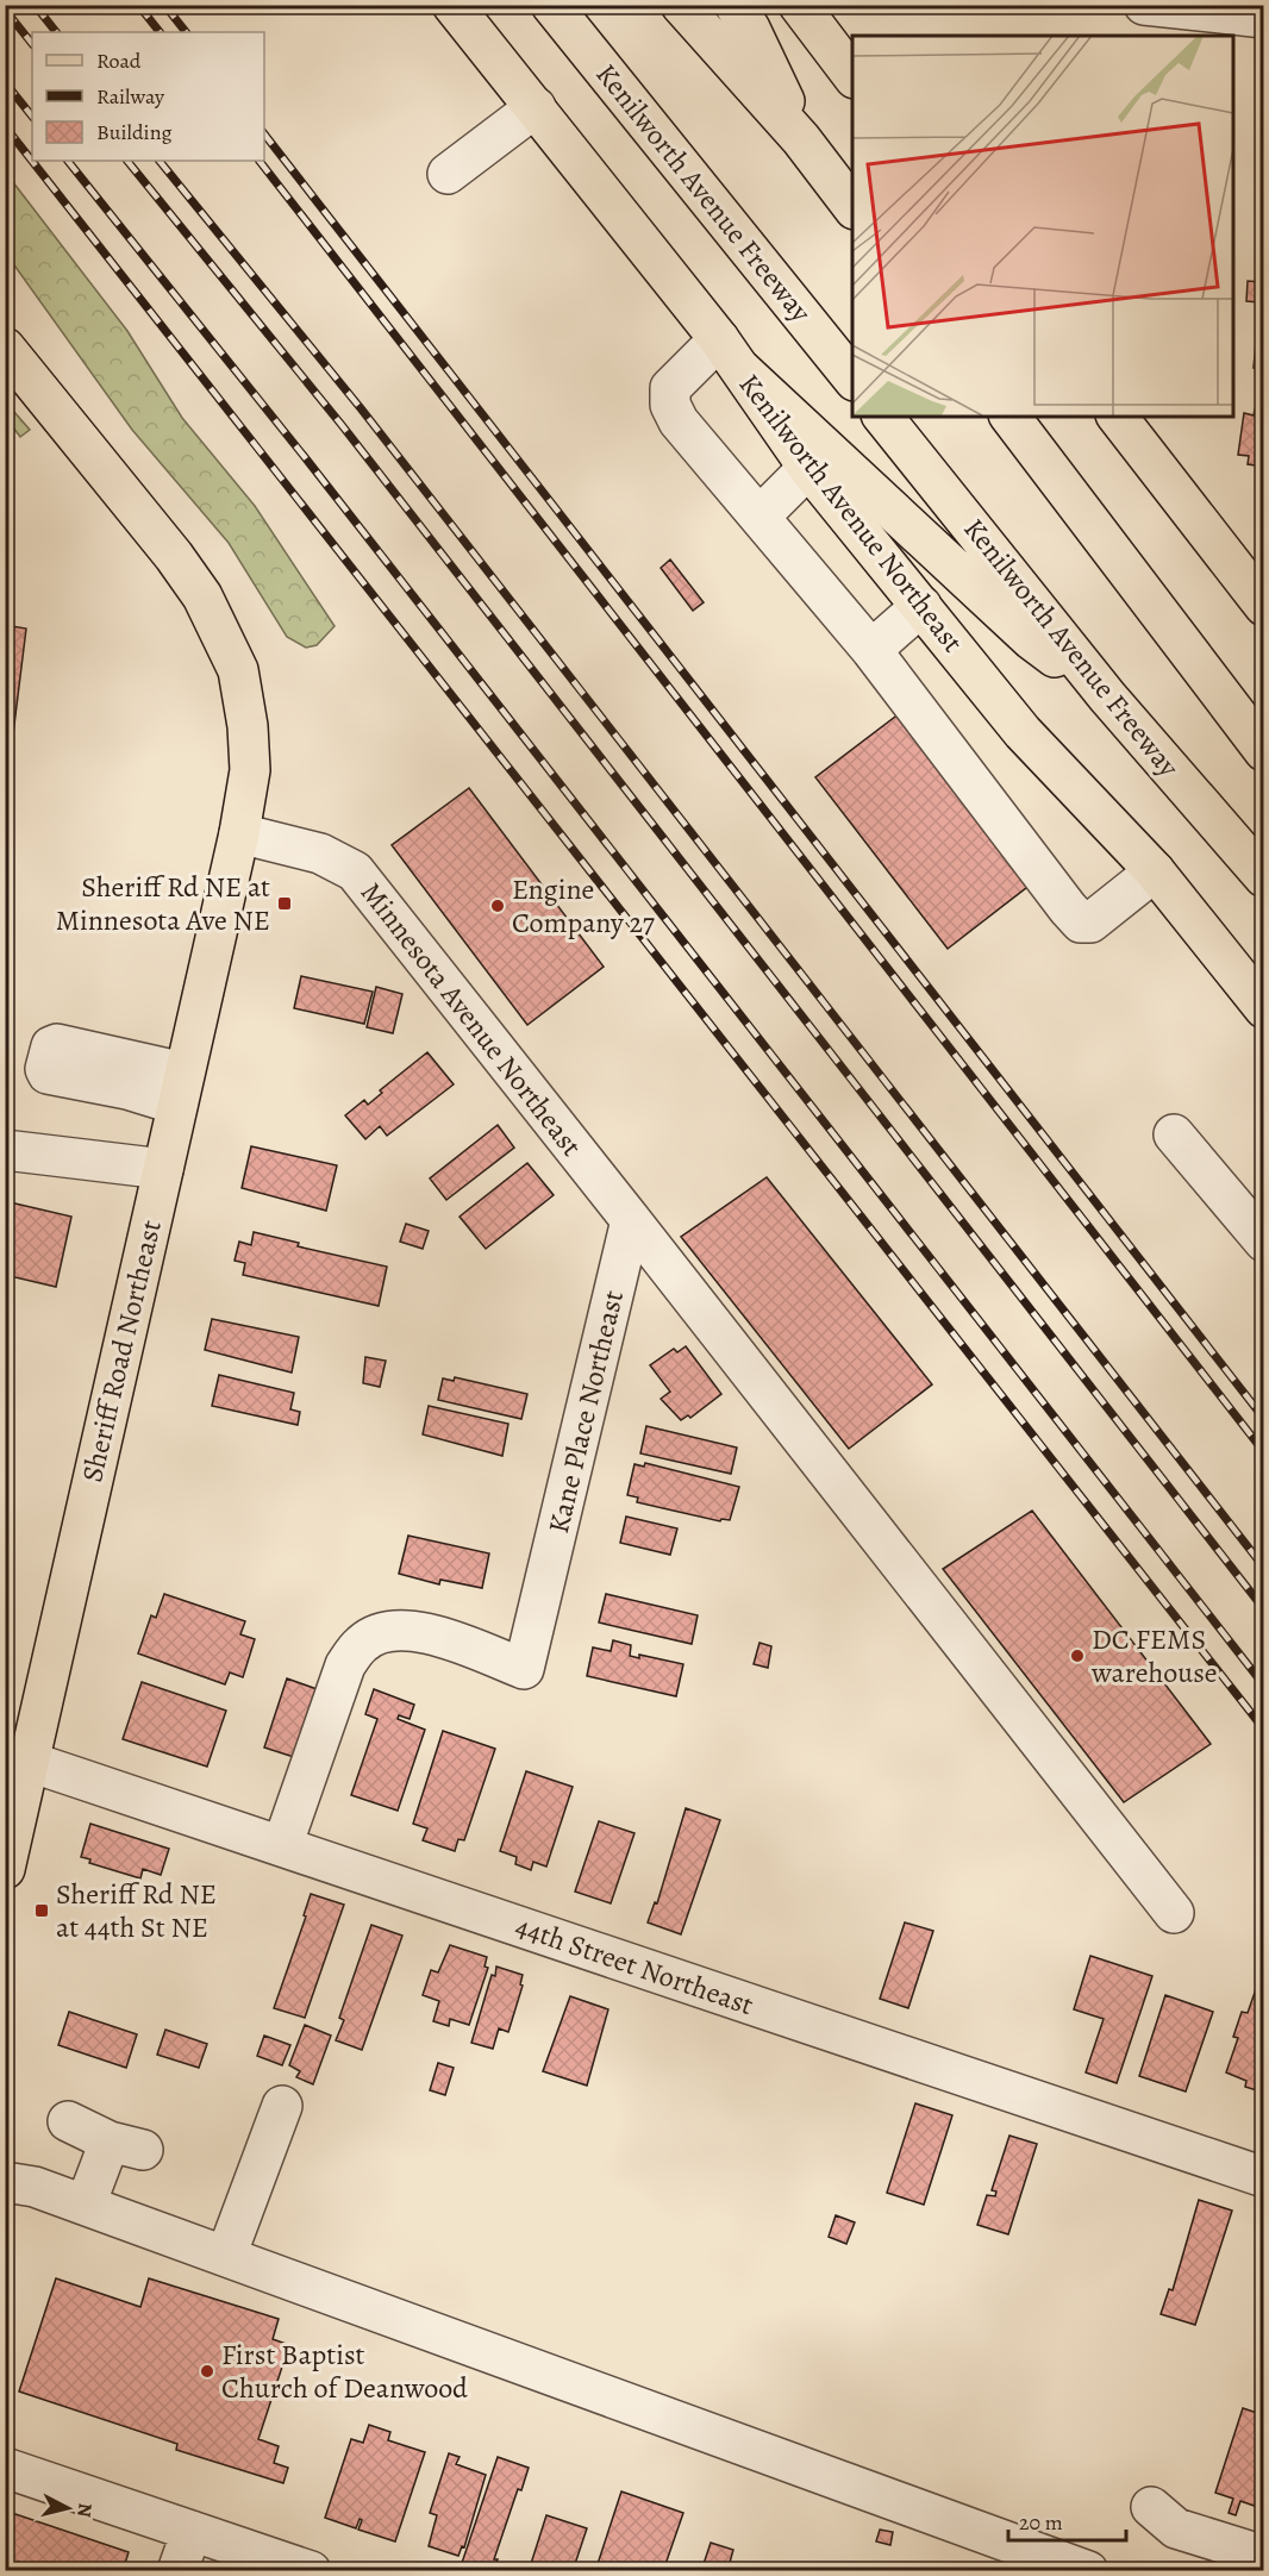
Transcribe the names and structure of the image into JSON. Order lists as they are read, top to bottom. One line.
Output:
{"streets":{"main road":["Kenilworth Avenue Freeway","Kenilworth Avenue Northeast","Sheriff Road Northeast"],"street":["Minnesota Avenue Northeast","Kane Place Northeast","44th Street Northeast"]},"crossings":[["Minnesota Avenue Northeast","Sheriff Road Northeast"],["Minnesota Avenue Northeast","Kane Place Northeast"],["Sheriff Road Northeast","44th Street Northeast"],["Kane Place Northeast","44th Street Northeast"]],"places":{"transit":["Sheriff Rd NE at Minnesota Ave NE","Sheriff Rd NE at 44th St NE"],"other":["Engine Company 27","DC FEMS warehouse","First Baptist Church of Deanwood"]},"legend":["Road","Railway","Building"],"scale_bar":"20 m","north":"right"}
